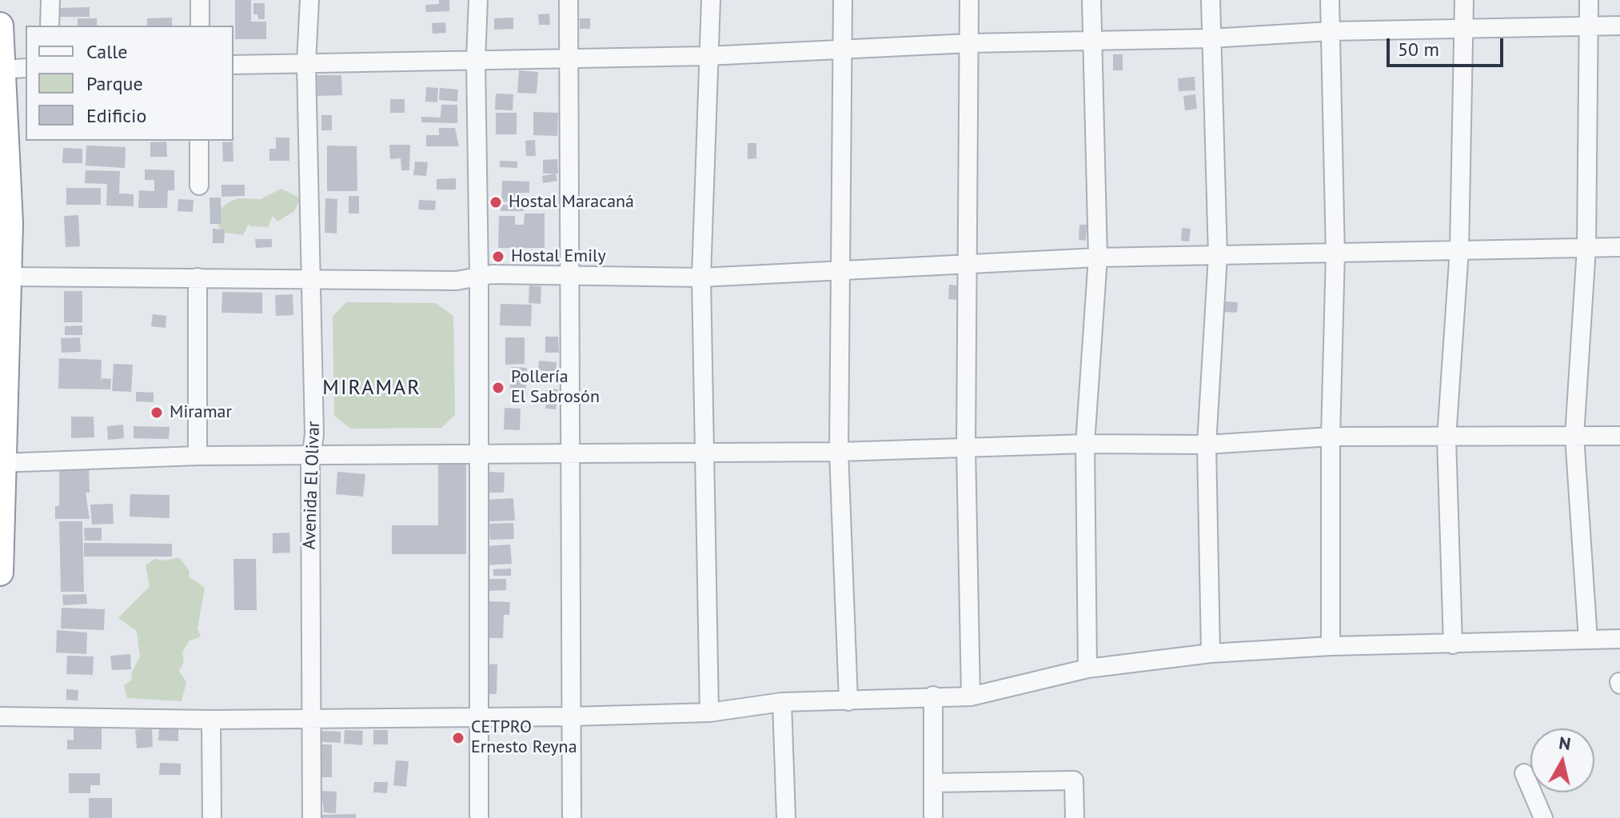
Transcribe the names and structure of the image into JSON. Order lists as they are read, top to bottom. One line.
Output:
{"streets":{"street":["Avenida El Olivar"]},"districts":["MIRAMAR"],"places":["Hostal Maracaná","Hostal Emily","Pollería El Sabrosón","Miramar","CETPRO Ernesto Reyna"],"legend":["Calle","Parque","Edificio"],"scale_bar":"50 m","north":"top"}
